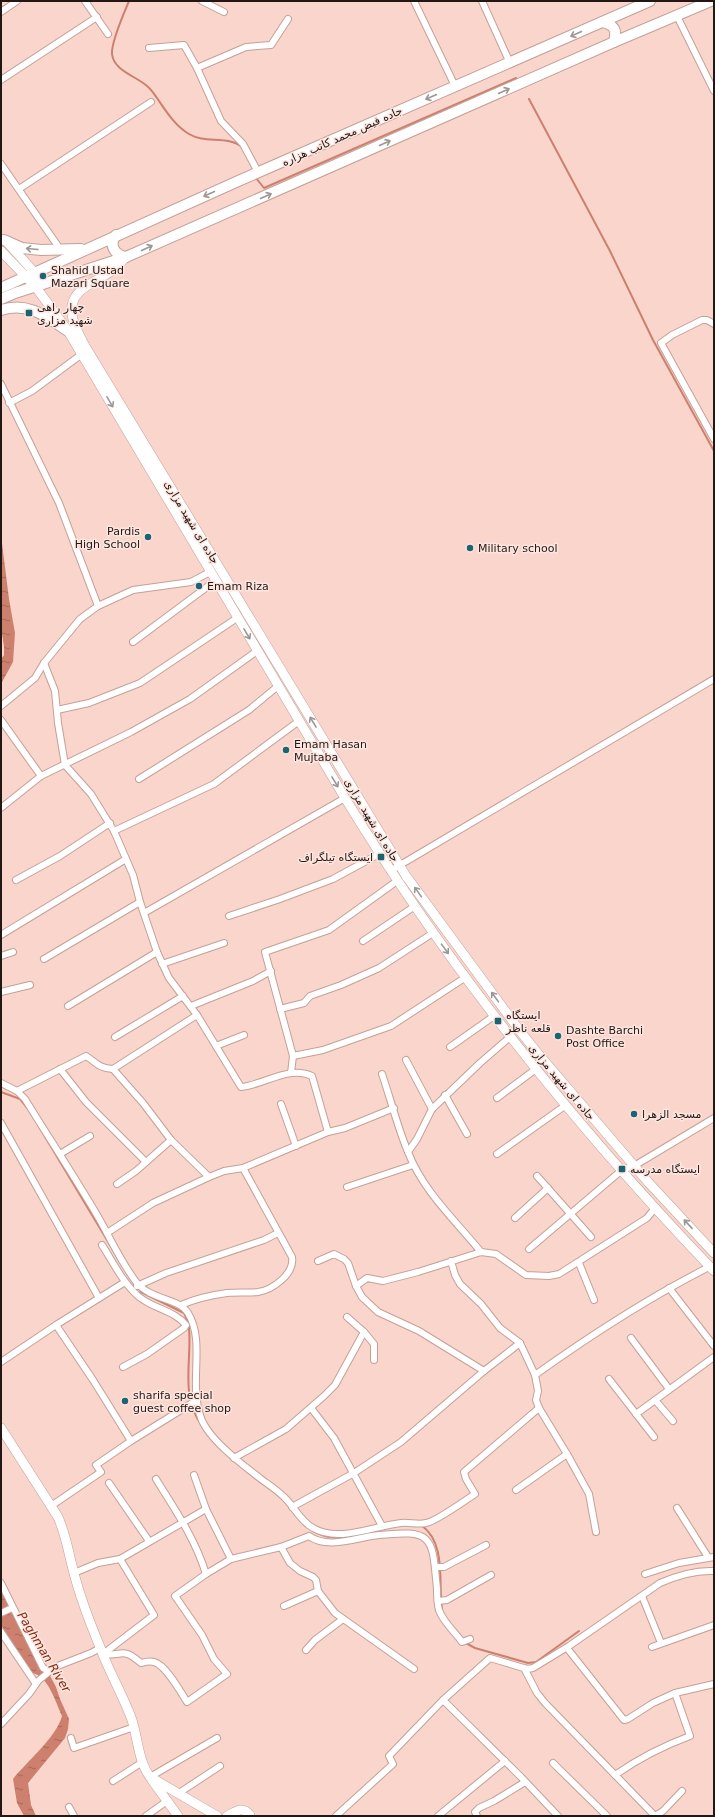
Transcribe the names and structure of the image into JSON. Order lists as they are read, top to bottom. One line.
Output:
{"streets":{"main road":["جاده فیض محمد کاتب هزاره","جاده ای شهید مزاری"]},"crossings":[["جاده فیض محمد کاتب هزاره","جاده ای شهید مزاری"]],"water":["Paghman River"],"places":{"other":["Shahid Ustad Mazari Square","Pardis High School","Military school","Emam Riza","Emam Hasan Mujtaba","Dashte Barchi Post Office","مسجد الزهرا","sharifa special guest coffee shop"],"transit":["چهار راهی شهید مزاری","ایستگاه تیلگراف","ایستگاه قلعه ناظر","ایستگاه مدرسه"]}}
